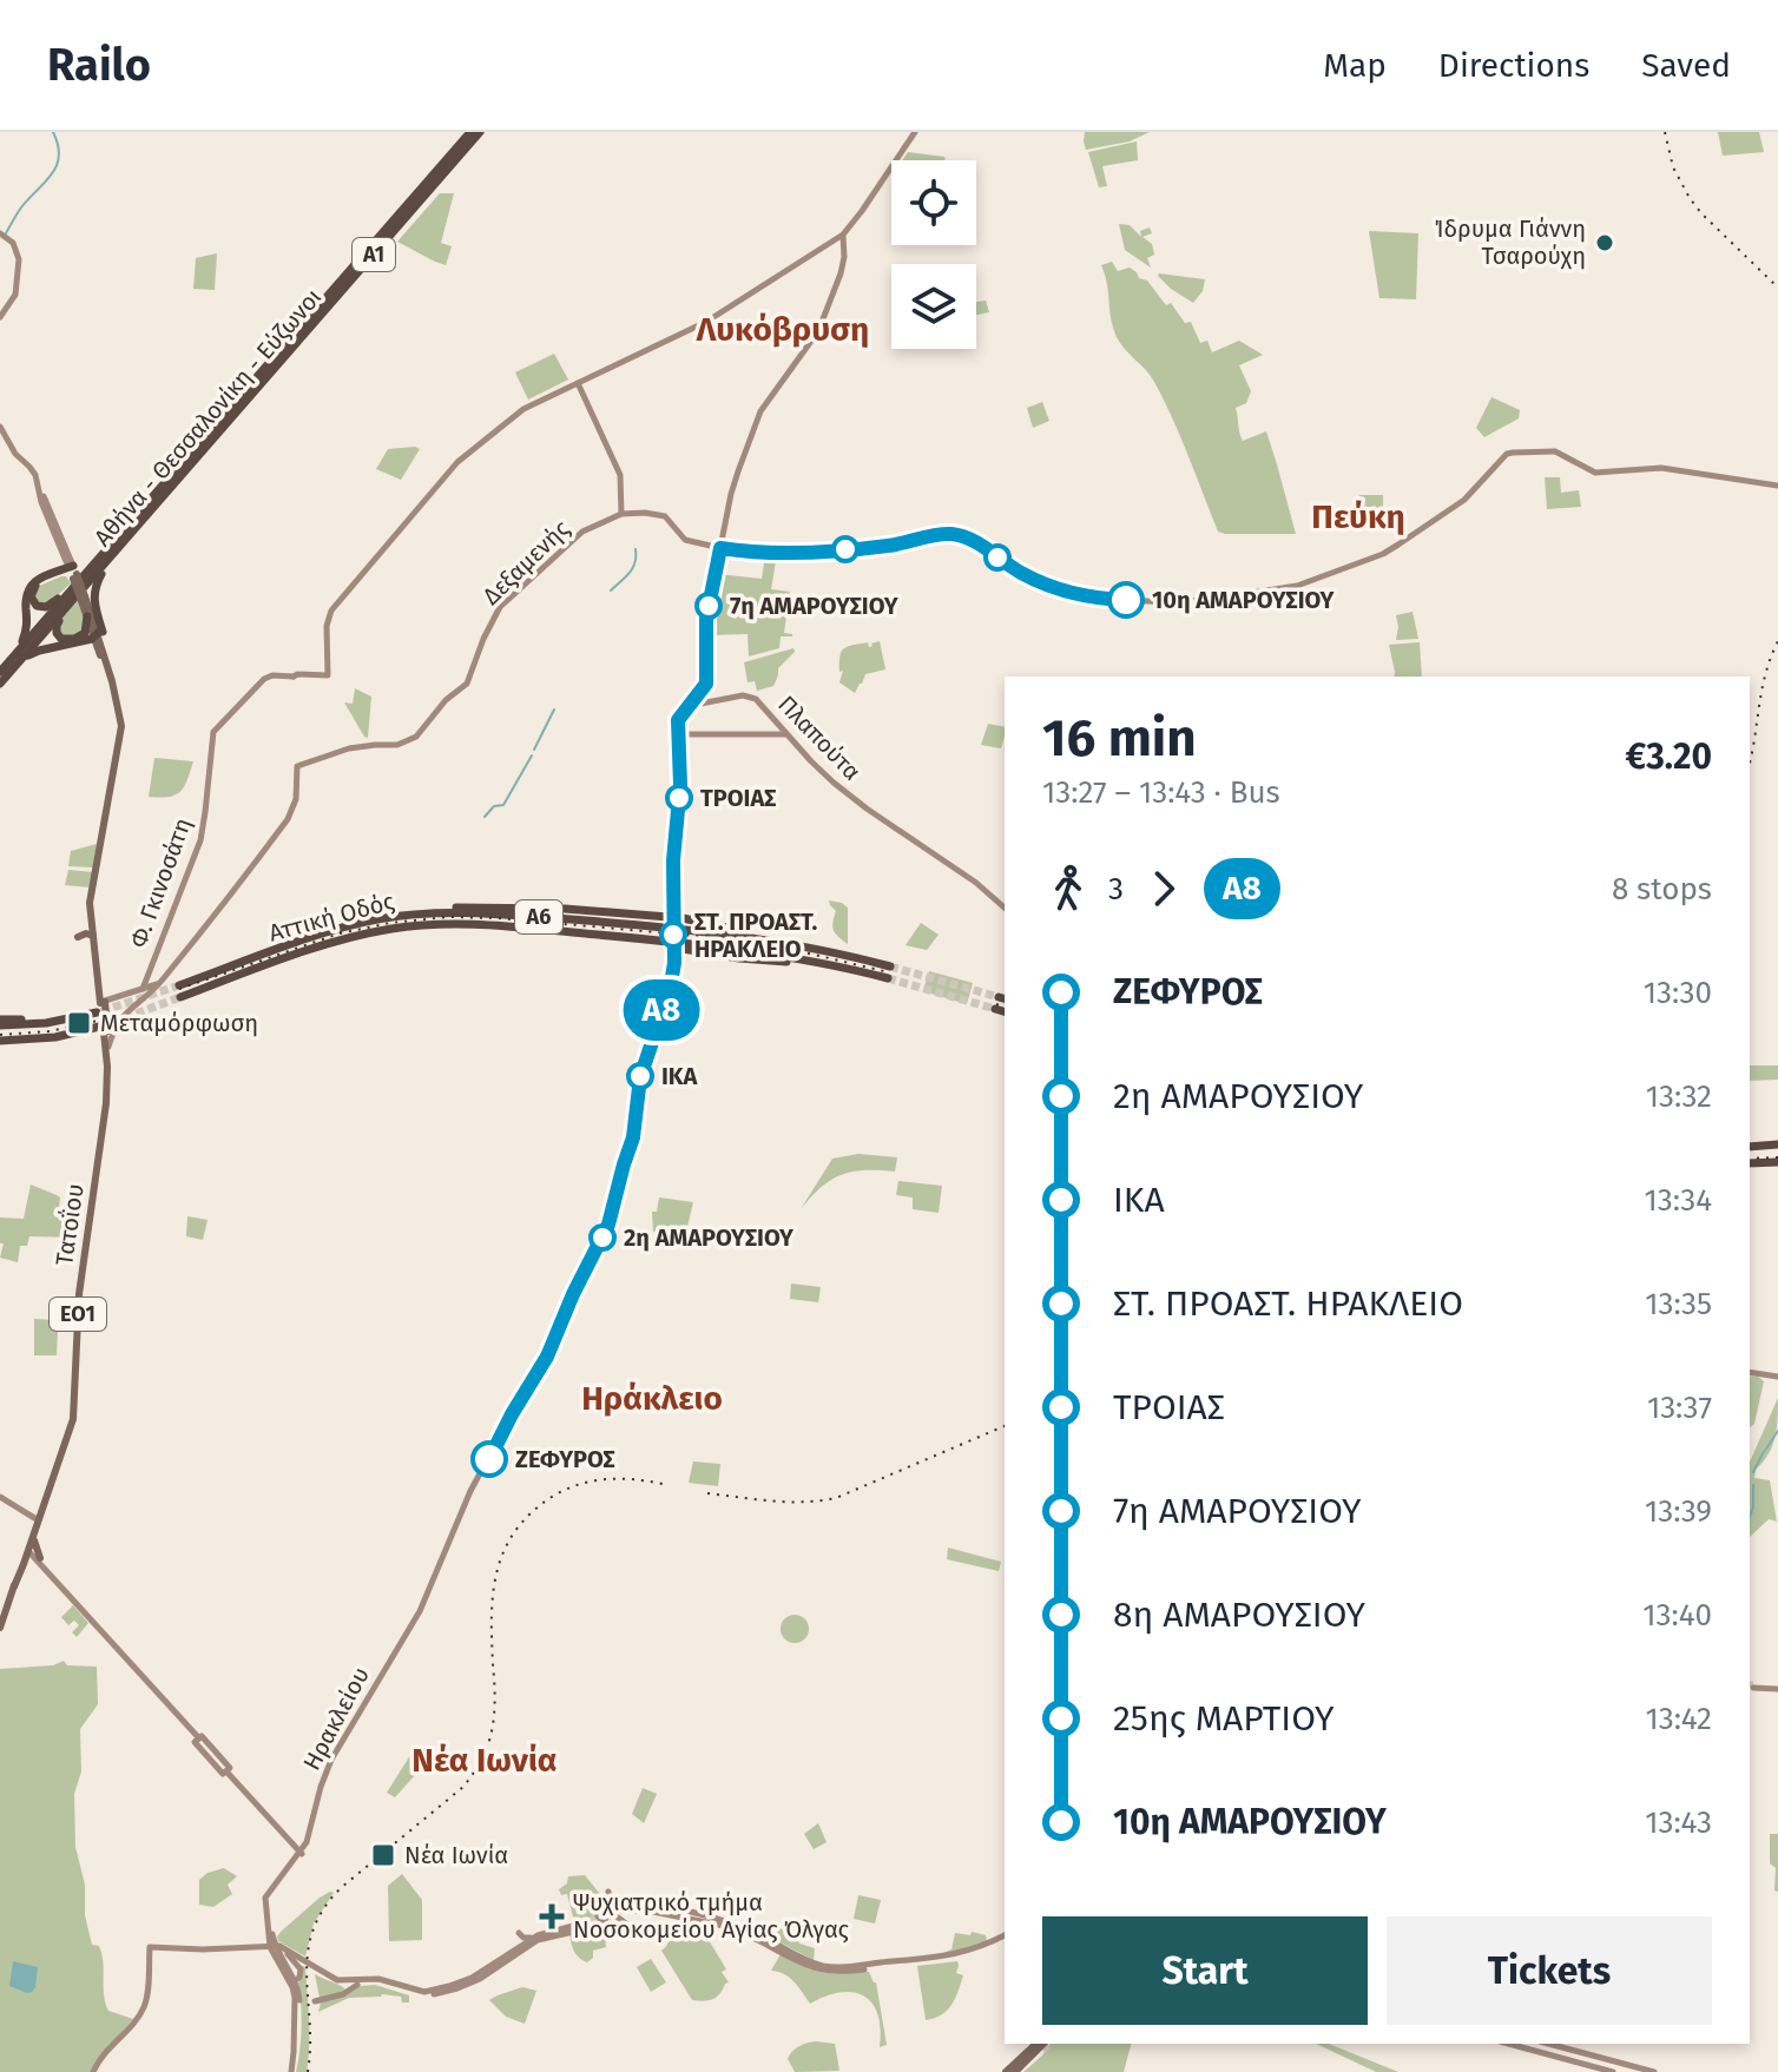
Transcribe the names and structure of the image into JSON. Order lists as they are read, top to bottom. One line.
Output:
{"streets":{"highway":["Α1","Αθήνα - Θεσσαλονίκη - Εύζωνοι","Αττική Οδός","Α6"],"main road":["Δεξαμενής","Πλαπούτα","Φ. Γκινοσάτη","Τατοΐου","ΕΟ1","Ηρακλείου"]},"crossings":[["Αθήνα - Θεσσαλονίκη - Εύζωνοι","ΕΟ1"],["Πλαπούτα","Ηρακλείου"],["Τατοΐου","ΕΟ1"]],"districts":["Λυκόβρυση","Πεύκη","Ηράκλειο","Νέα Ιωνία"],"places":{"other":["Ίδρυμα Γιάννη Τσαρούχη","10η ΑΜΑΡΟΥΣΙΟΥ","7η ΑΜΑΡΟΥΣΙΟΥ","ΤΡΟΙΑΣ","ΣΤ. ΠΡΟΑΣΤ. ΗΡΑΚΛΕΙΟ","ΙΚΑ","2η ΑΜΑΡΟΥΣΙΟΥ","ΖΕΦΥΡΟΣ"],"transit":["Μεταμόρφωση","Νέα Ιωνία"],"health":["Ψυχιατρικό τμήμα Νοσοκομείου Αγίας Όλγας"]},"lines":["bus line A8"],"page":{"header":"Railo","nav":["Map","Directions","Saved"],"on_map":"A8","heading":["16 min","13:27 – 13:43 · Bus","€3.20"],"legs":["3","A8","8 stops"],"list":[{"name":"ΖΕΦΥΡΟΣ","value":"13:30"},{"name":"2η ΑΜΑΡΟΥΣΙΟΥ","value":"13:32"},{"name":"ΙΚΑ","value":"13:34"},{"name":"ΣΤ. ΠΡΟΑΣΤ. ΗΡΑΚΛΕΙΟ","value":"13:35"},{"name":"ΤΡΟΙΑΣ","value":"13:37"},{"name":"7η ΑΜΑΡΟΥΣΙΟΥ","value":"13:39"},{"name":"8η ΑΜΑΡΟΥΣΙΟΥ","value":"13:40"},{"name":"25ης ΜΑΡΤΙΟΥ","value":"13:42"},{"name":"10η ΑΜΑΡΟΥΣΙΟΥ","value":"13:43"}],"buttons":["Start","Tickets"]}}
